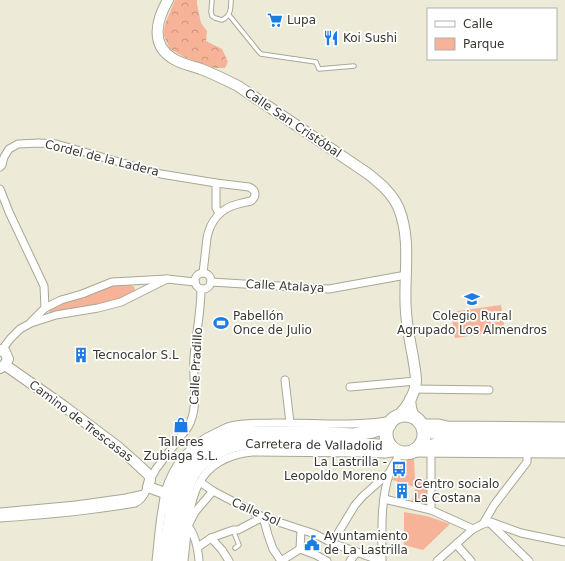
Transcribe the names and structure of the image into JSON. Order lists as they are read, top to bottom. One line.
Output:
{"streets":{"highway":["Carretera de Valladolid"],"main road":["Calle San Cristóbal","Camino de Trescasas"],"street":["Cordel de la Ladera","Calle Atalaya","Calle Pradillo","Calle Sol"]},"crossings":[["Calle San Cristóbal","Calle Atalaya"],["Calle Atalaya","Calle Pradillo"],["Calle Pradillo","Camino de Trescasas"],["Camino de Trescasas","Carretera de Valladolid"],["Carretera de Valladolid","Calle Sol"]],"places":{"supermarket":["Lupa"],"restaurant":["Koi Sushi"],"school or university":["Colegio Rural Agrupado Los Almendros"],"sports":["Pabellón Once de Julio"],"building":["Tecnocalor S.L","Centro socialo La Costana"],"shop":["Talleres Zubiaga S.L."],"bus stop":["La Lastrilla - Leopoldo Moreno"],"public building":["Ayuntamiento de La Lastrilla"]},"legend":["Calle","Parque"]}
